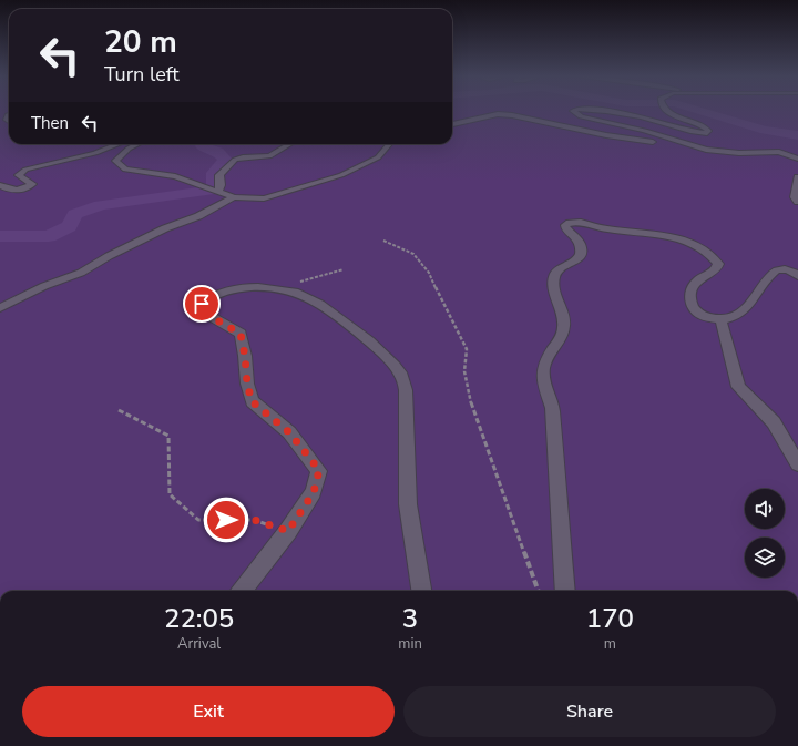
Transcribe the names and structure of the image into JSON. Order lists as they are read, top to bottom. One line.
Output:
{"page":{"turn":["20 m","Turn left"],"then":"Then","eta":["22:05","Arrival","3","min","170","m"],"buttons":["Exit","Share"]}}
